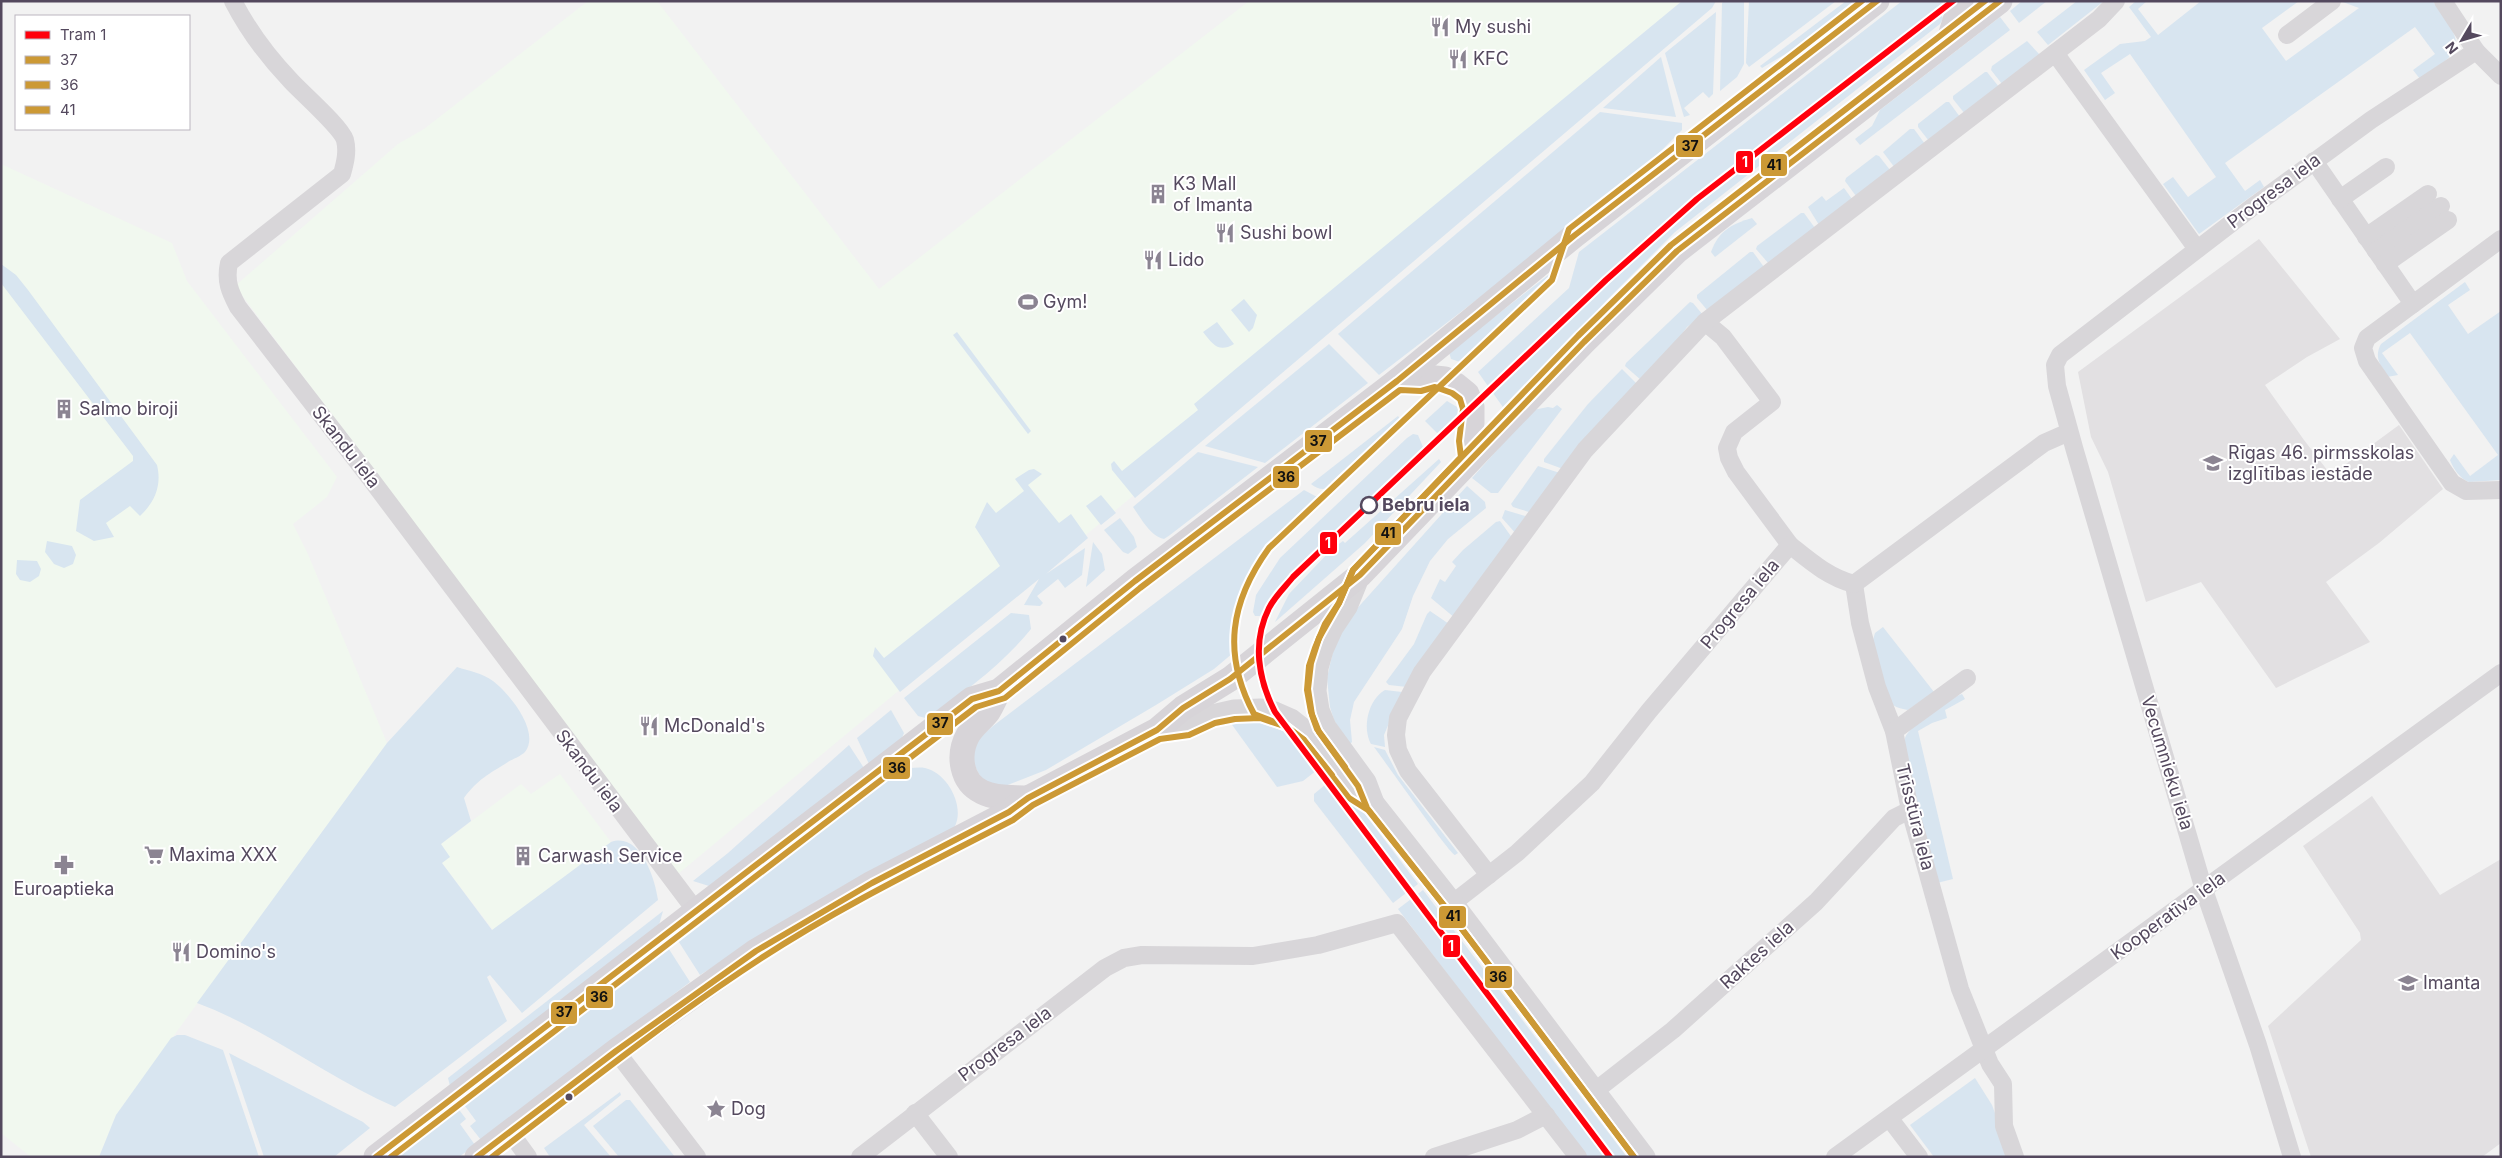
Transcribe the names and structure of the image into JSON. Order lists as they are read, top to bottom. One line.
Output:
{"streets":{"street":["Progresa iela","Skandu iela","Vecumnieku iela","Trīsstūra iela","Kooperatīva iela","Raktes iela"]},"crossings":[["Progresa iela","Vecumnieku iela"],["Progresa iela","Trīsstūra iela"],["Vecumnieku iela","Kooperatīva iela"],["Trīsstūra iela","Kooperatīva iela"],["Trīsstūra iela","Raktes iela"]],"places":{"restaurant":["My sushi","KFC","Sushi bowl","Lido","McDonald's","Domino's"],"building":["K3 Mall of Imanta","Salmo biroji","Carwash Service"],"sports":["Gym!"],"school or university":["Rīgas 46. pirmsskolas izglītības iestāde","Imanta"],"other":["Bebru iela"],"supermarket":["Maxima XXX"],"pharmacy":["Euroaptieka"],"place":["Dog"]},"lines":["tram line 1","transit line 37","transit line 41","transit line 36"],"legend":["Tram 1","37","36","41"],"north":"bottom left"}
